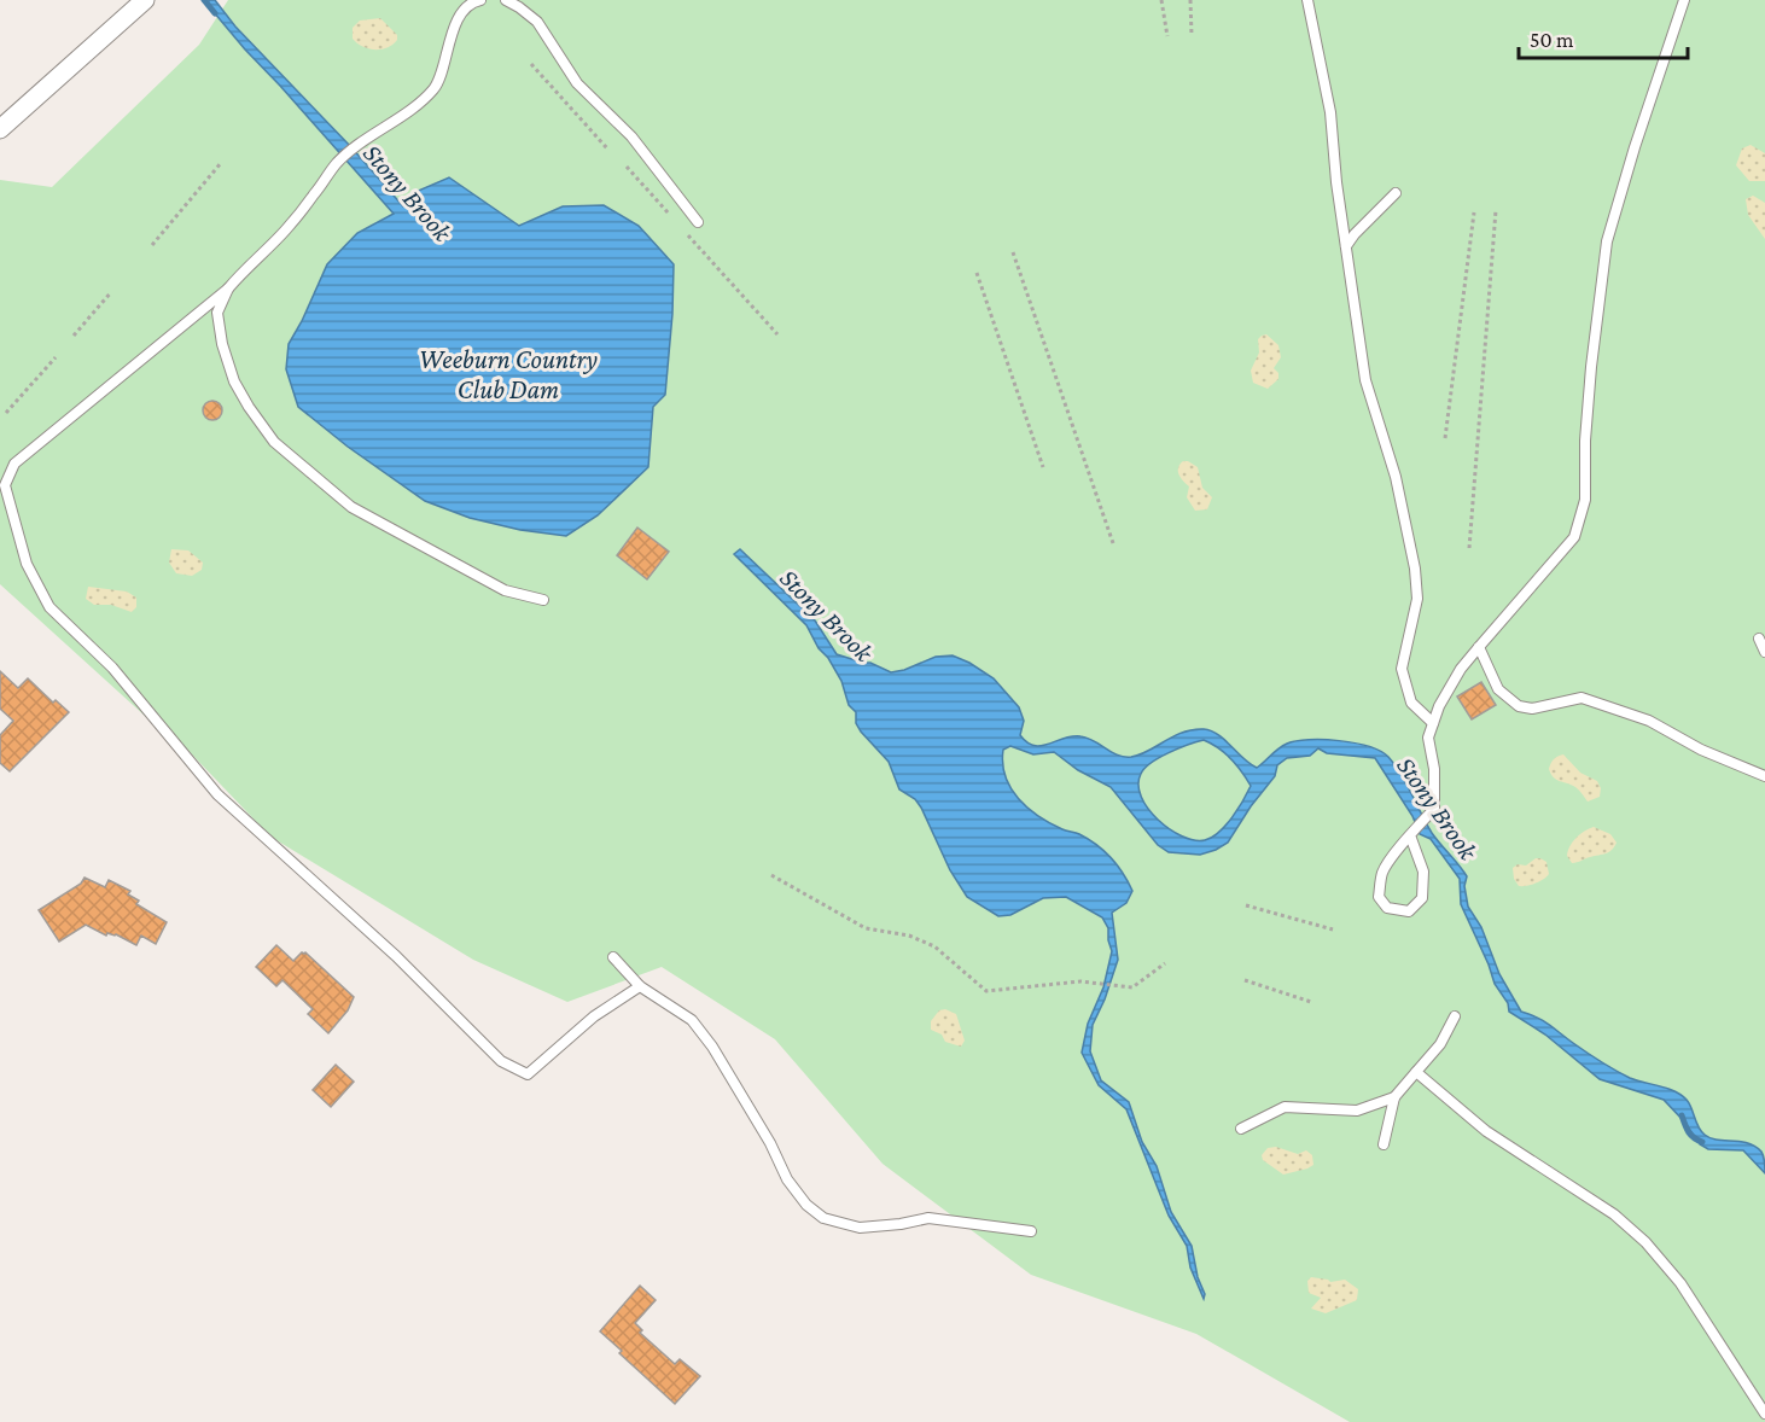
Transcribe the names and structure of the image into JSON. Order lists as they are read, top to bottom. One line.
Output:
{"water":["Stony Brook","Weeburn Country Club Dam"],"scale_bar":"50 m"}
